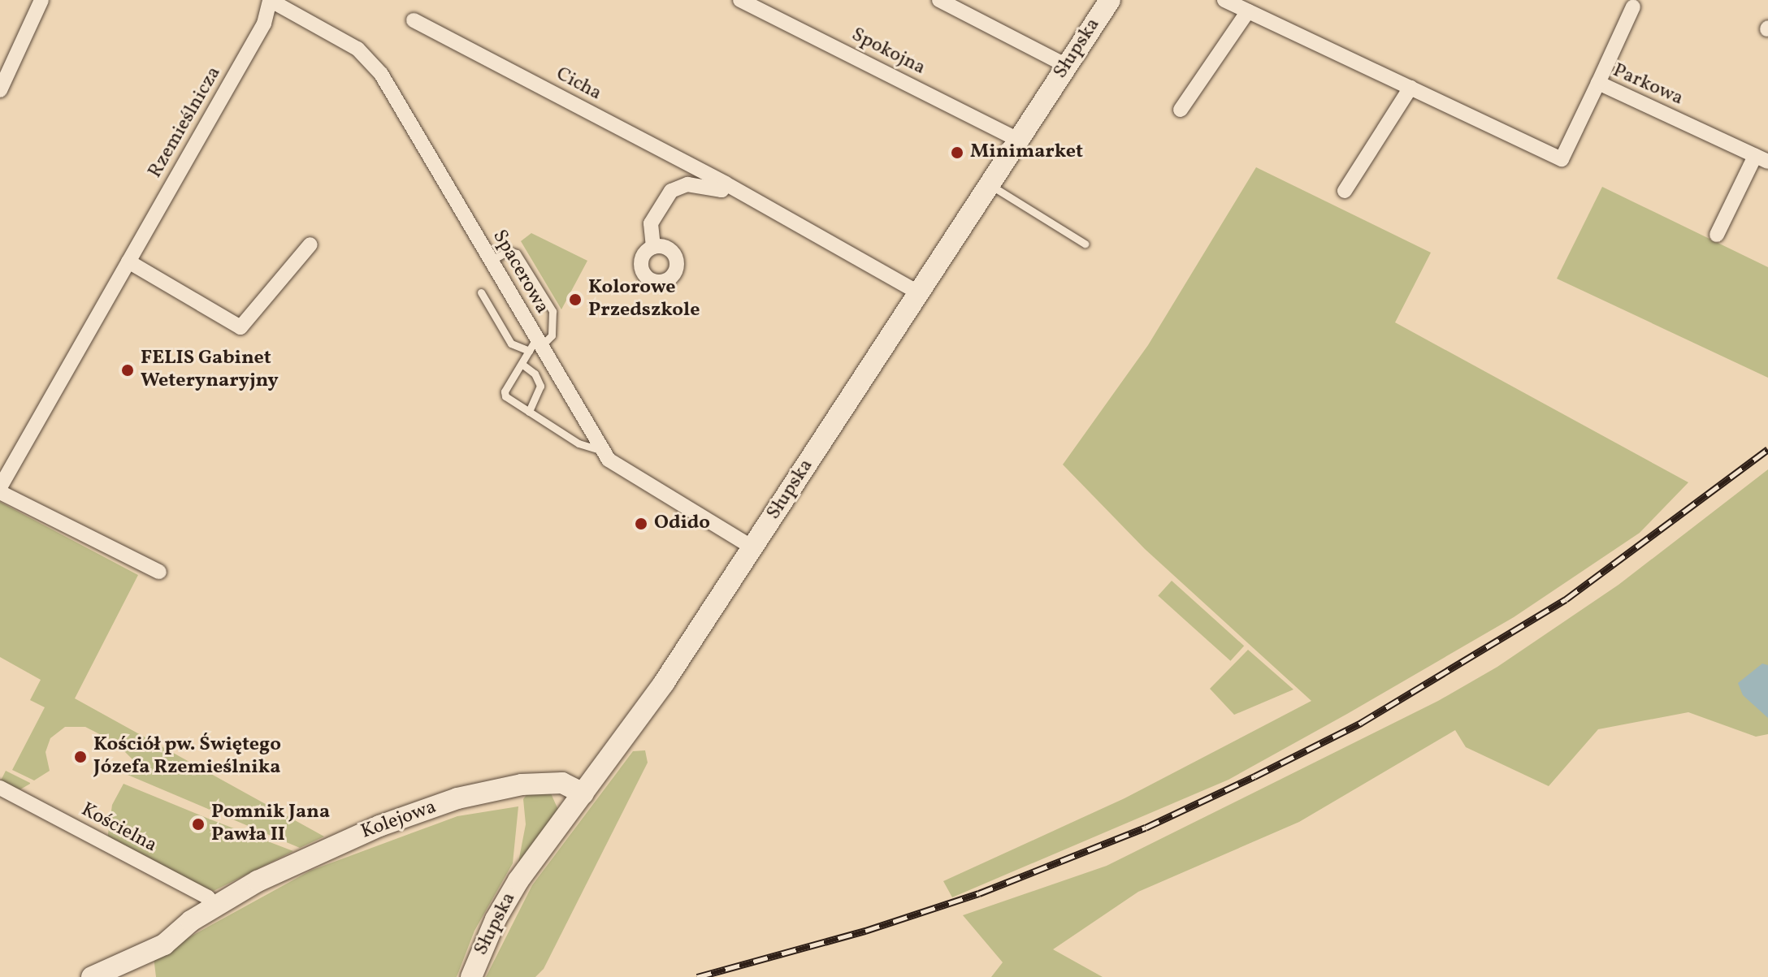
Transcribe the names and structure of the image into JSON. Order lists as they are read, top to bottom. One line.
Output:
{"streets":{"main road":["Słupska","Kolejowa"],"street":["Spokojna","Cicha","Parkowa","Rzemieślnicza","Spacerowa","Kościelna"]},"crossings":[["Słupska","Spokojna"],["Słupska","Cicha"],["Słupska","Spacerowa"],["Słupska","Kolejowa"],["Rzemieślnicza","Spacerowa"],["Kolejowa","Kościelna"]],"places":["Minimarket","Kolorowe Przedszkole","FELIS Gabinet Weterynaryjny","Odido","Kościół pw. Świętego Józefa Rzemieślnika","Pomnik Jana Pawła II"]}
